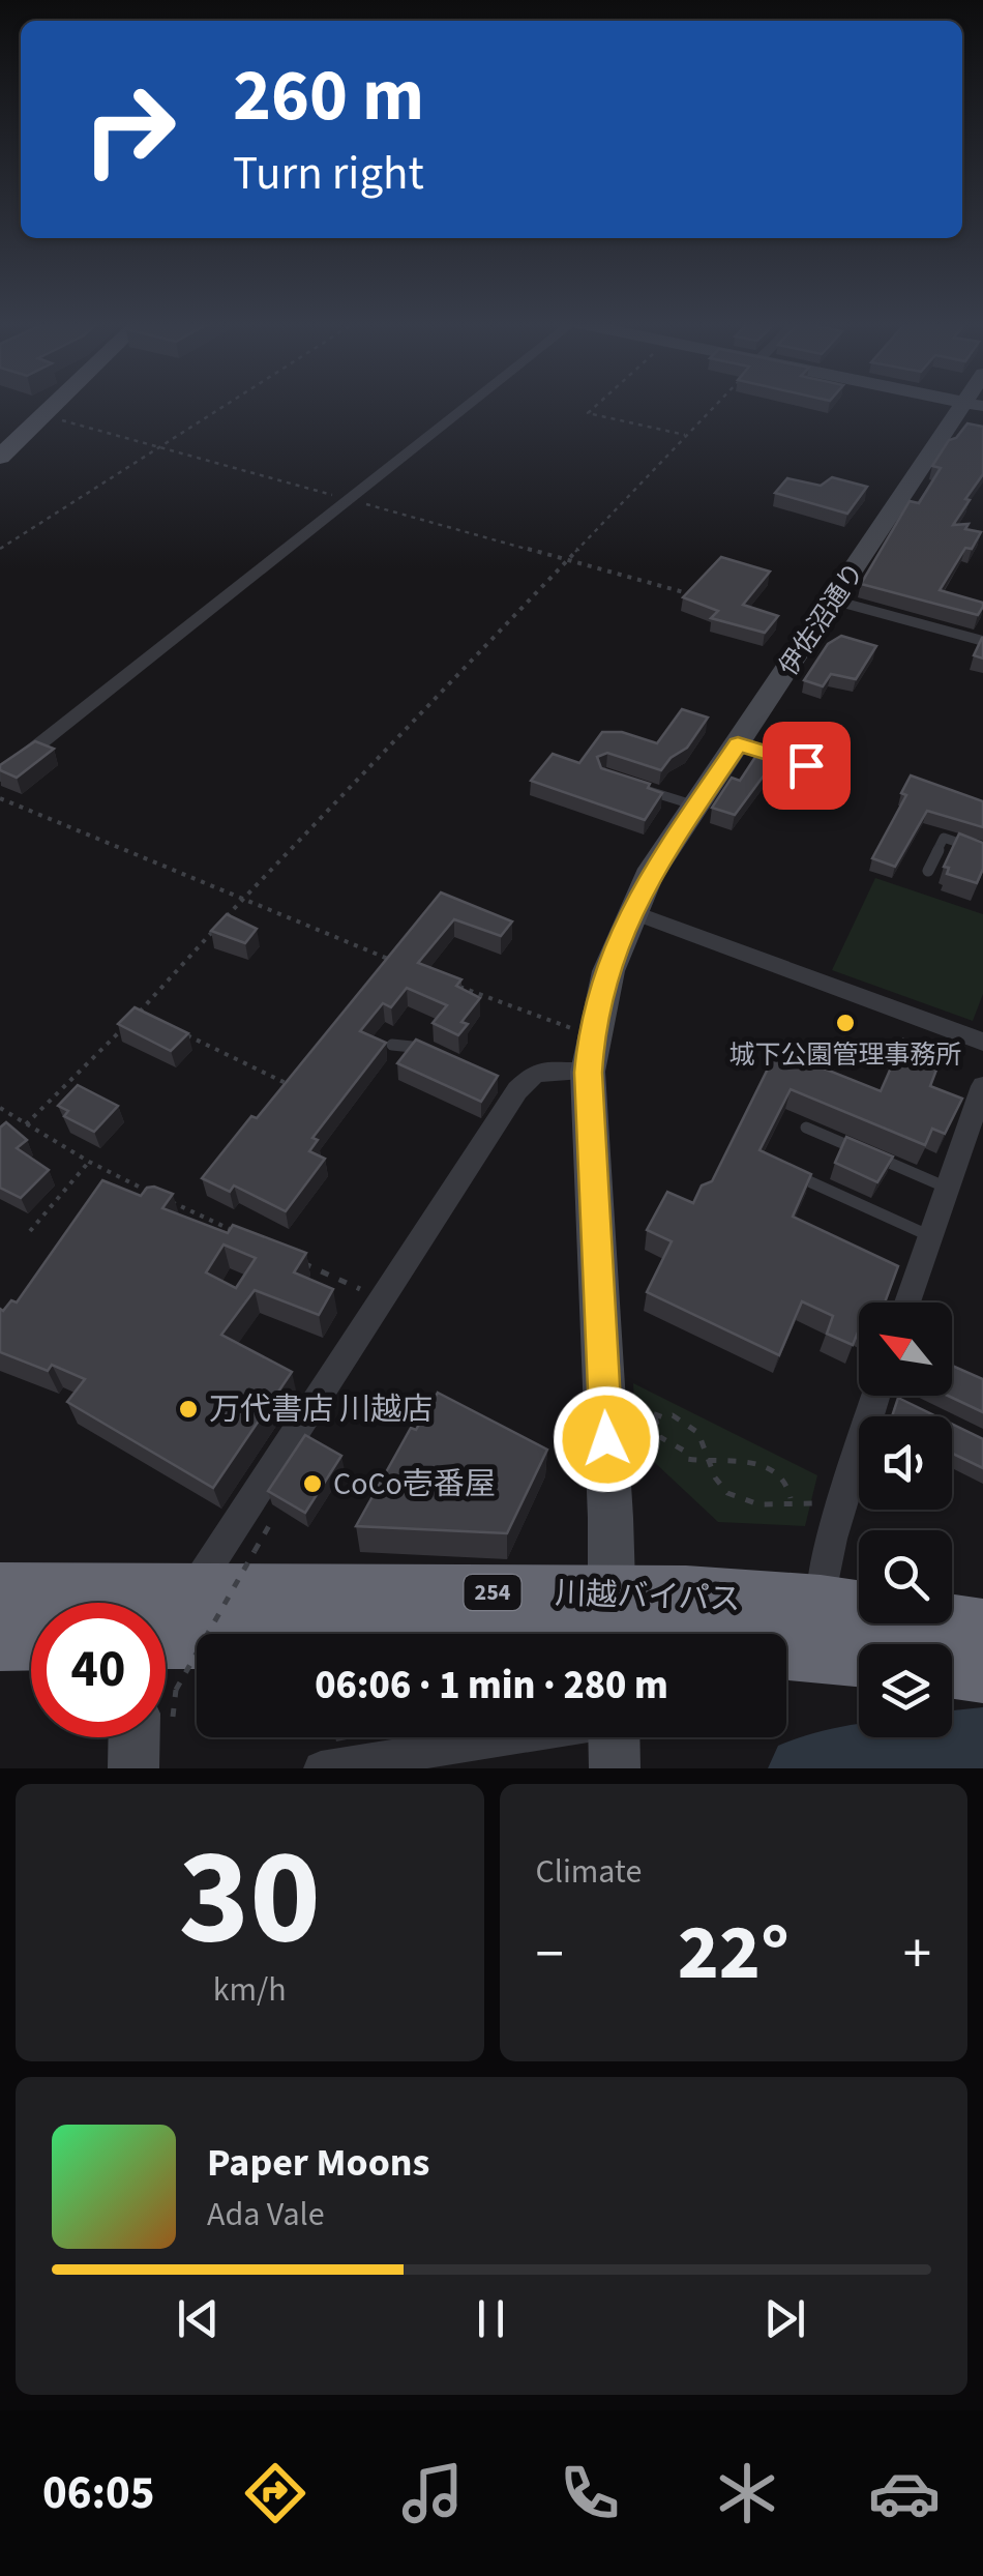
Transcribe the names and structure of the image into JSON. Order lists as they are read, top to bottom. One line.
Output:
{"streets":{"highway":["254","川越バイパス"],"street":["伊佐沼通り"]},"crossings":[["伊佐沼通り","川越バイパス"]],"places":["城下公園管理事務所","万代書店 川越店","CoCo壱番屋"],"north":"top left","page":{"turn":["260 m","Turn right"],"limit":"40","trip":"06:06 · 1 min · 280 m","tile":[["30","km/h"],"Climate"],"heat":["−","22°","+"],"song":["Paper Moons","Ada Vale"],"tabs":"06:05"}}
